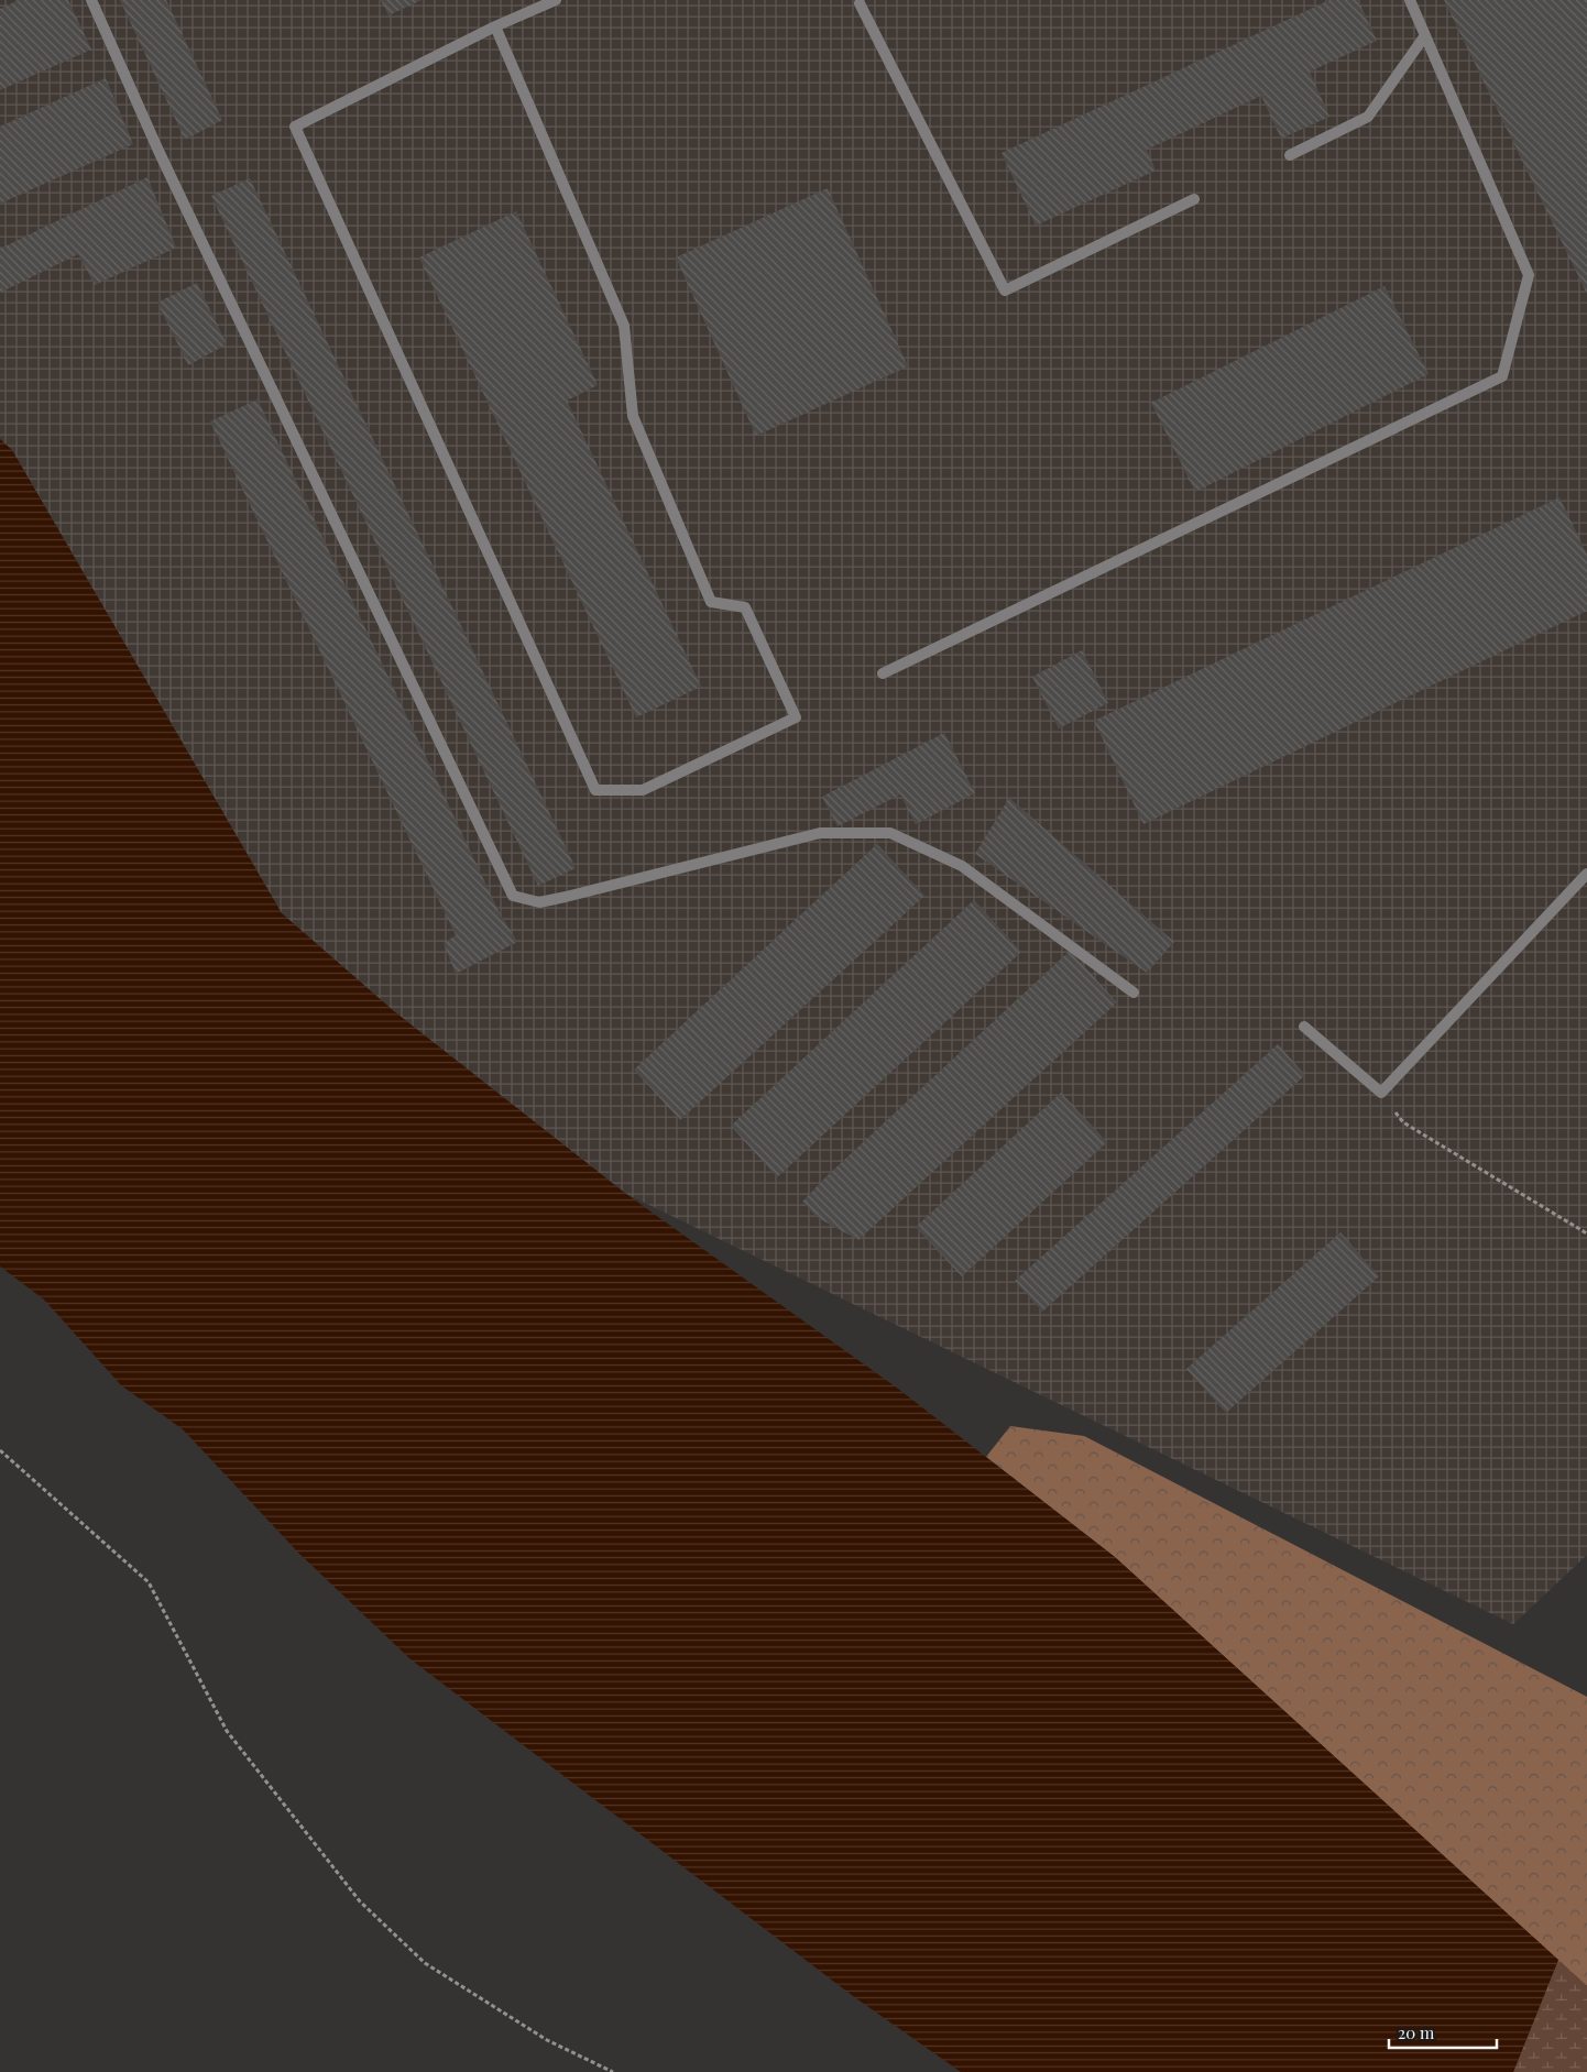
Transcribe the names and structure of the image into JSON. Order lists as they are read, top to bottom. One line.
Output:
{"scale_bar":"20 m"}
